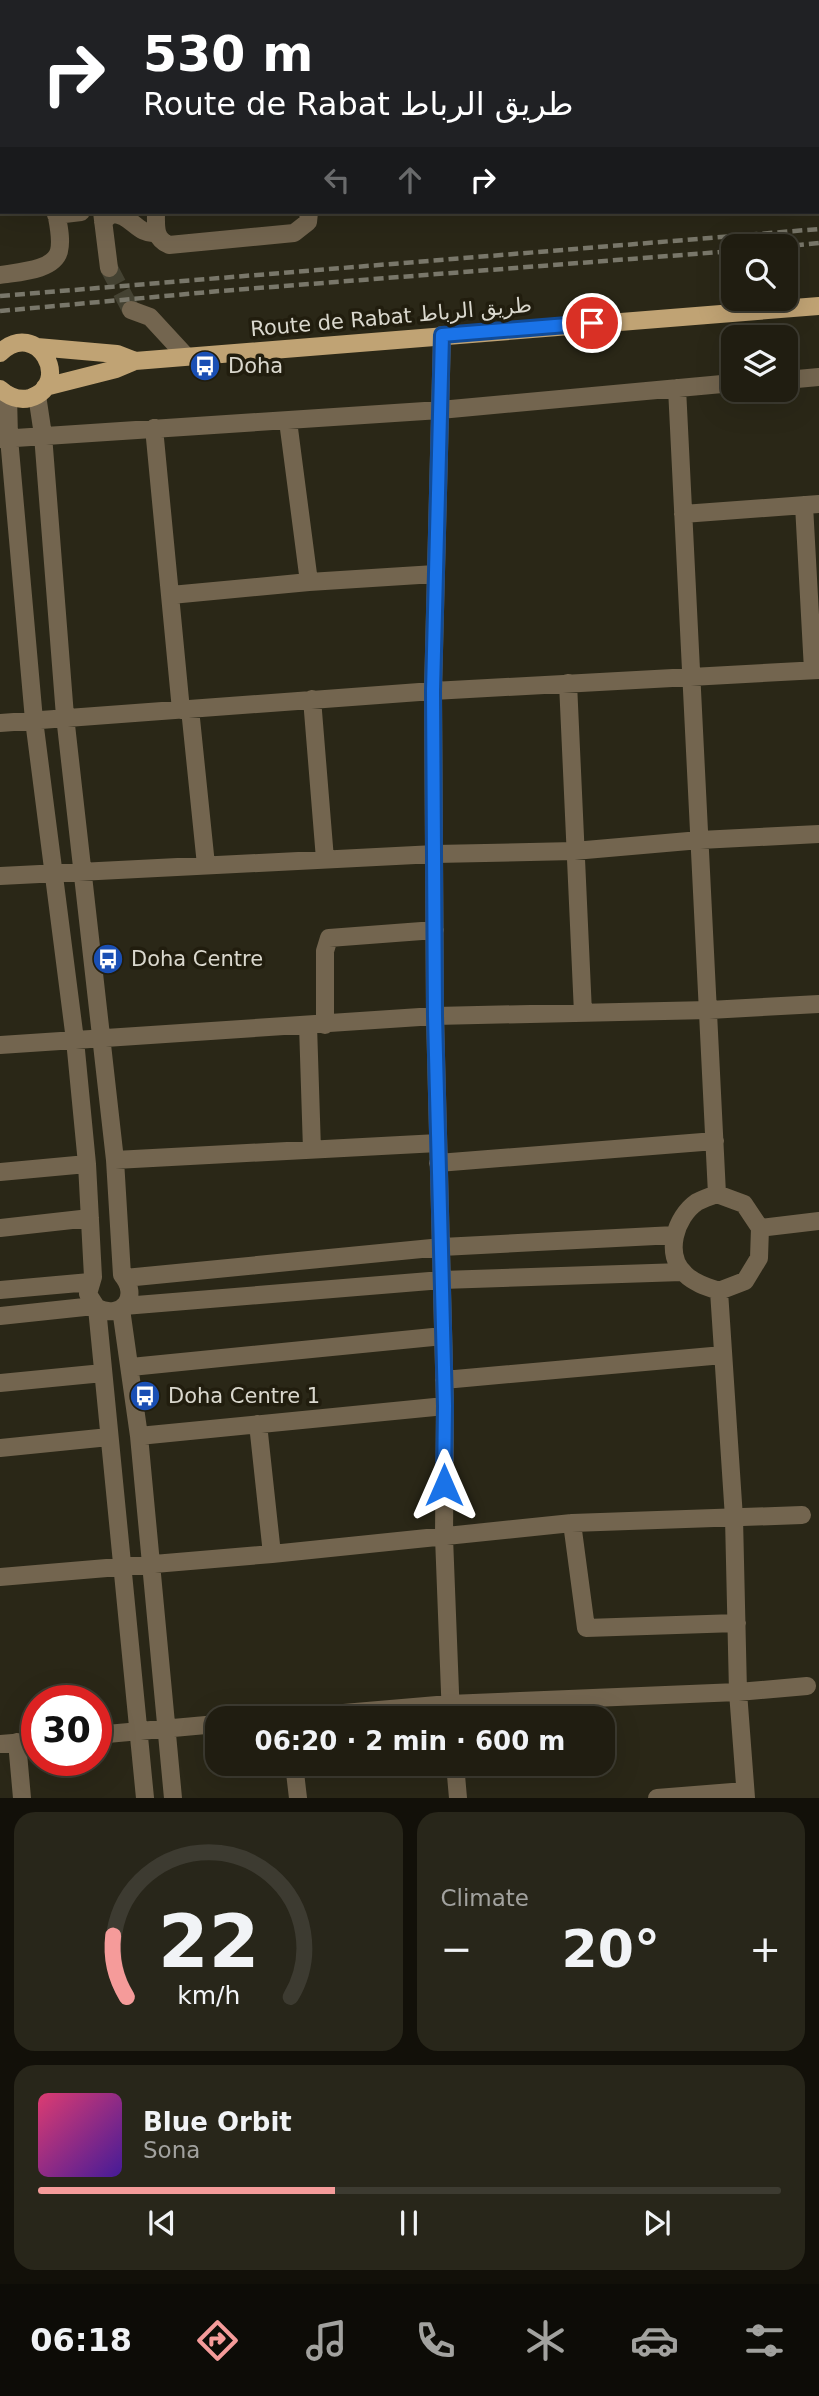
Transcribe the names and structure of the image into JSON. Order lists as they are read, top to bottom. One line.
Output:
{"streets":{"main road":["Route de Rabat طريق الرباط"]},"places":{"bus stop":["Doha","Doha Centre","Doha Centre 1"]},"page":{"turn":["530 m","Route de Rabat طريق الرباط"],"limit":"30","trip":"06:20 · 2 min · 600 m","tile":"Climate","heat":["−","20°","+"],"song":["Blue Orbit","Sona"],"tabs":"06:18","gauge":["22","km/h"]}}
